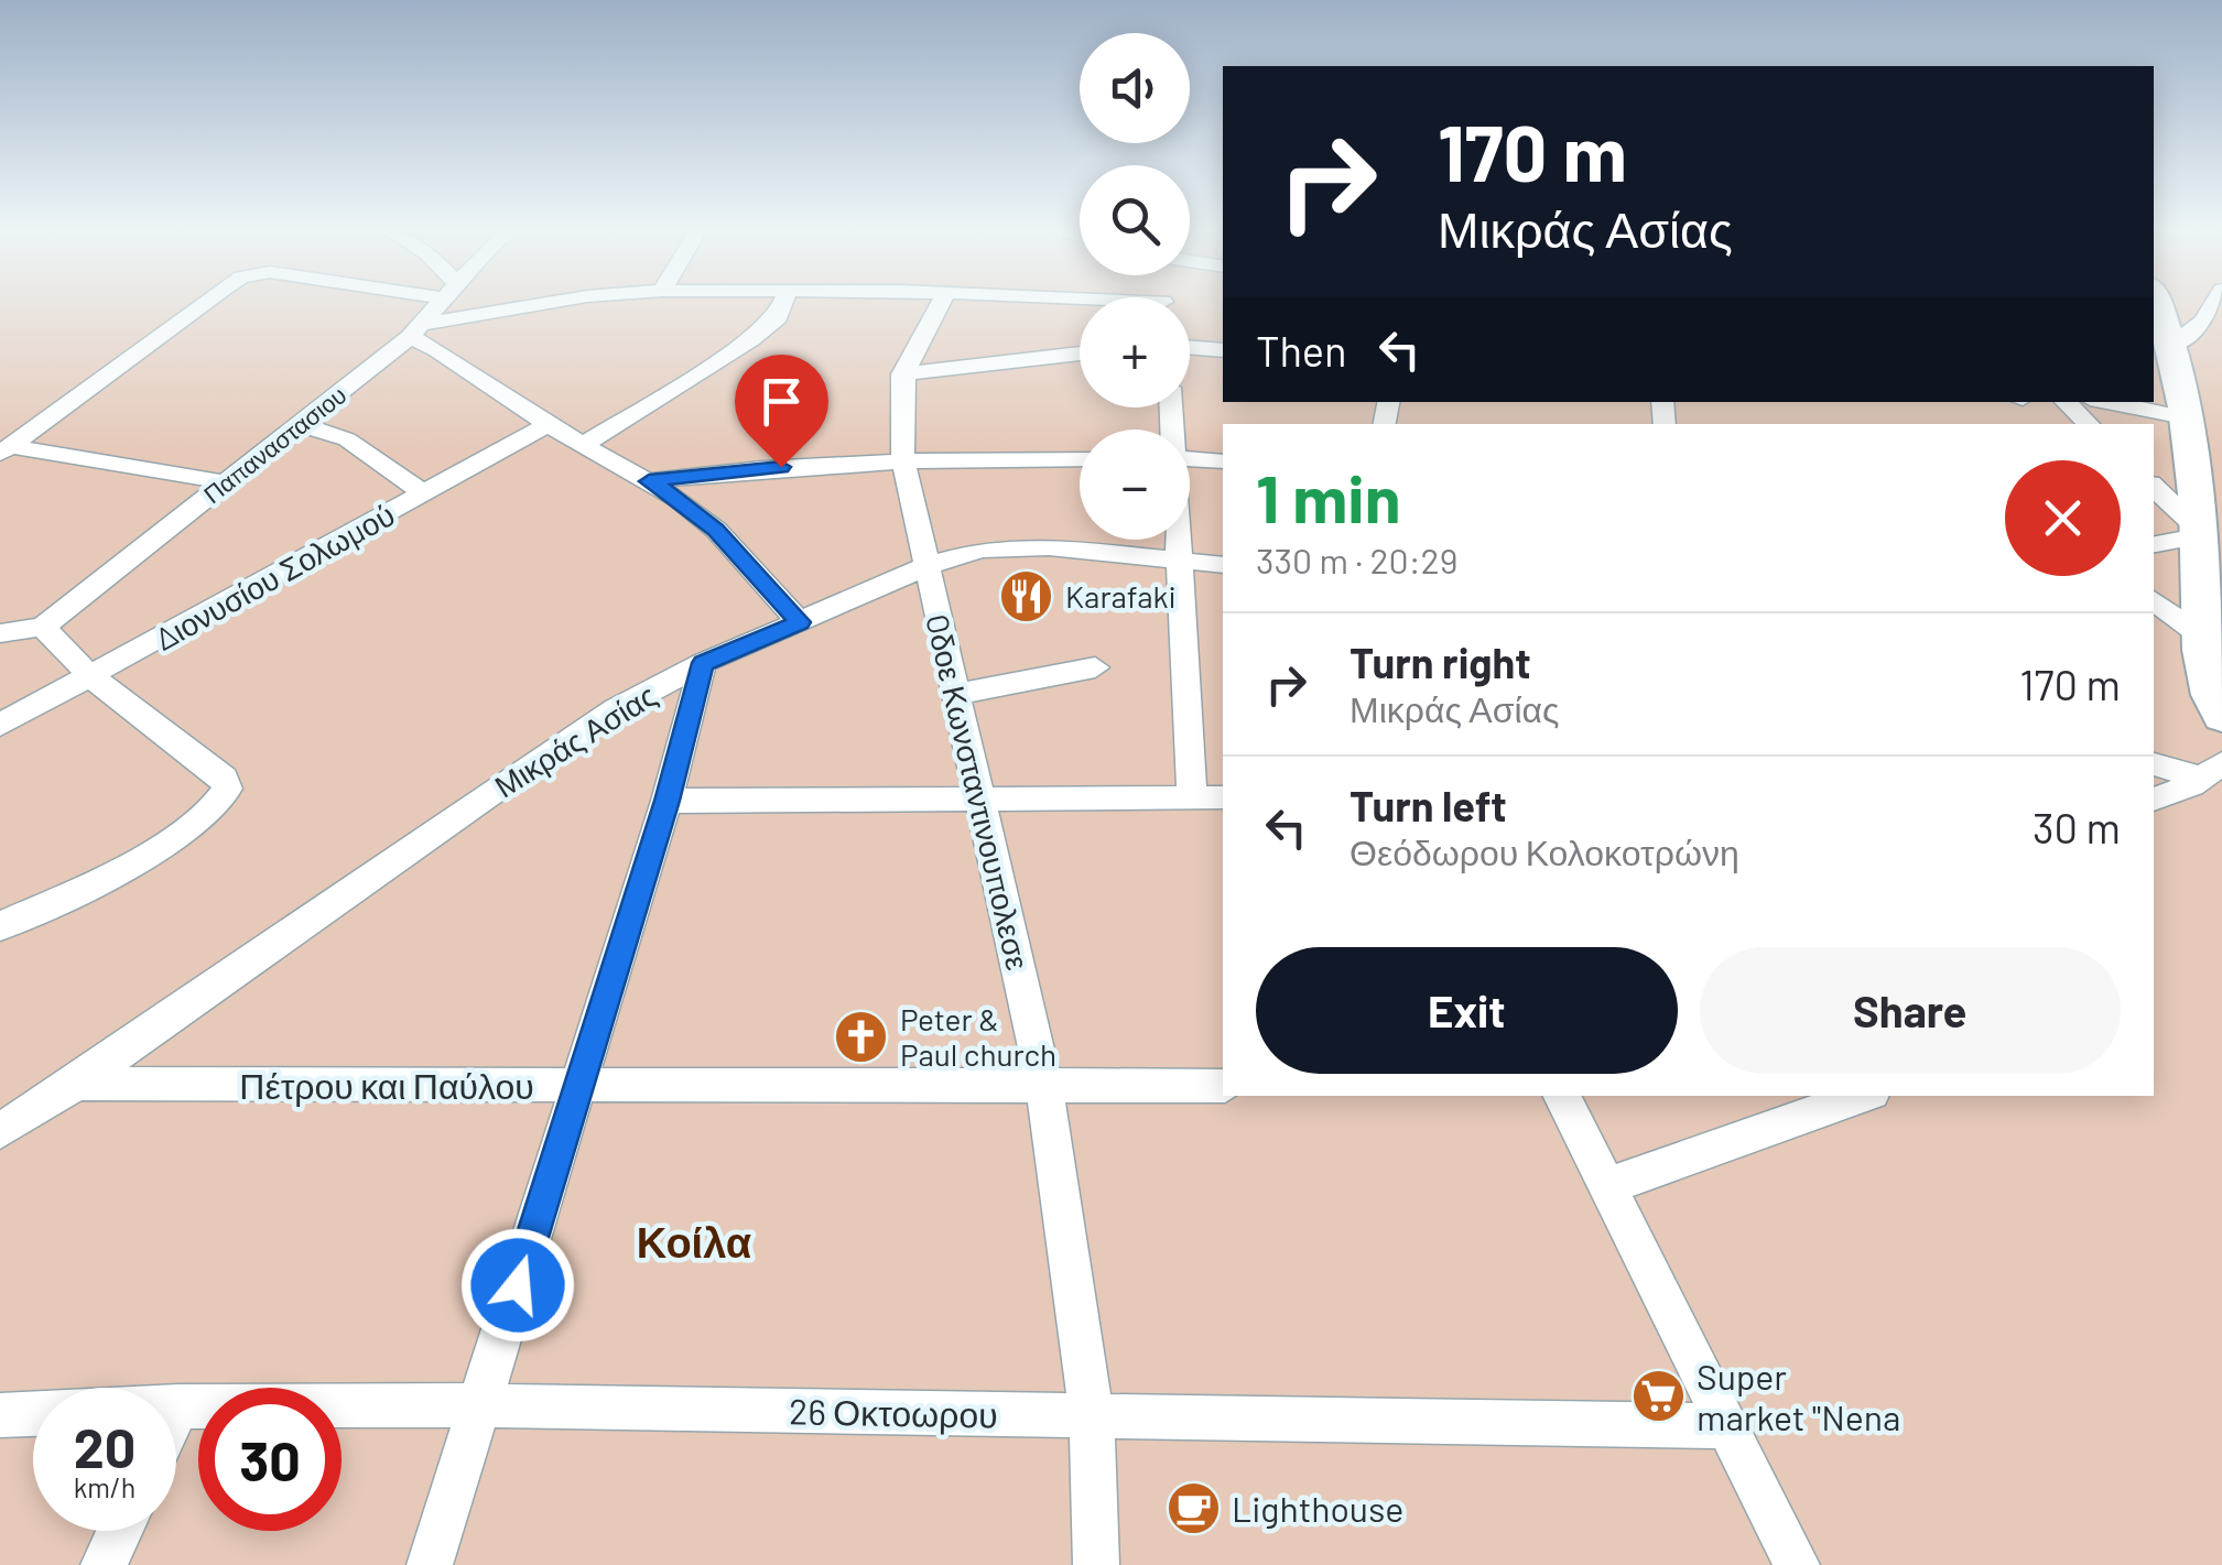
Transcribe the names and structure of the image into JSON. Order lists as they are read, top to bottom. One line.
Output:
{"streets":{"street":["Παπαναστασιου","Διονυσίου Σολωμού","Μικράς Ασίας","Oδοε Κωνσταντινουπολεσε","Πέτρου και Παύλου","26 Οκτοωρου"]},"crossings":[["Μικράς Ασίας","Oδοε Κωνσταντινουπολεσε"],["Μικράς Ασίας","Πέτρου και Παύλου"],["Oδοε Κωνσταντινουπολεσε","Πέτρου και Παύλου"],["Oδοε Κωνσταντινουπολεσε","26 Οκτοωρου"]],"districts":["Κοίλα"],"places":{"restaurant":["Karafaki"],"church":["Peter & Paul church"],"supermarket":["Super market \"Nena"],"cafe":["Lighthouse"]},"page":{"map_buttons":["+","−"],"turn":["170 m","Μικράς Ασίας"],"then":"Then","heading":["1 min","330 m · 20:29"],"list":[{"name":"Turn right","note":"Μικράς Ασίας","value":"170 m"},{"name":"Turn left","note":"Θεόδωρου Κολοκοτρώνη","value":"30 m"}],"buttons":["Exit","Share"],"speed":"20 km/h","limit":"30"}}
